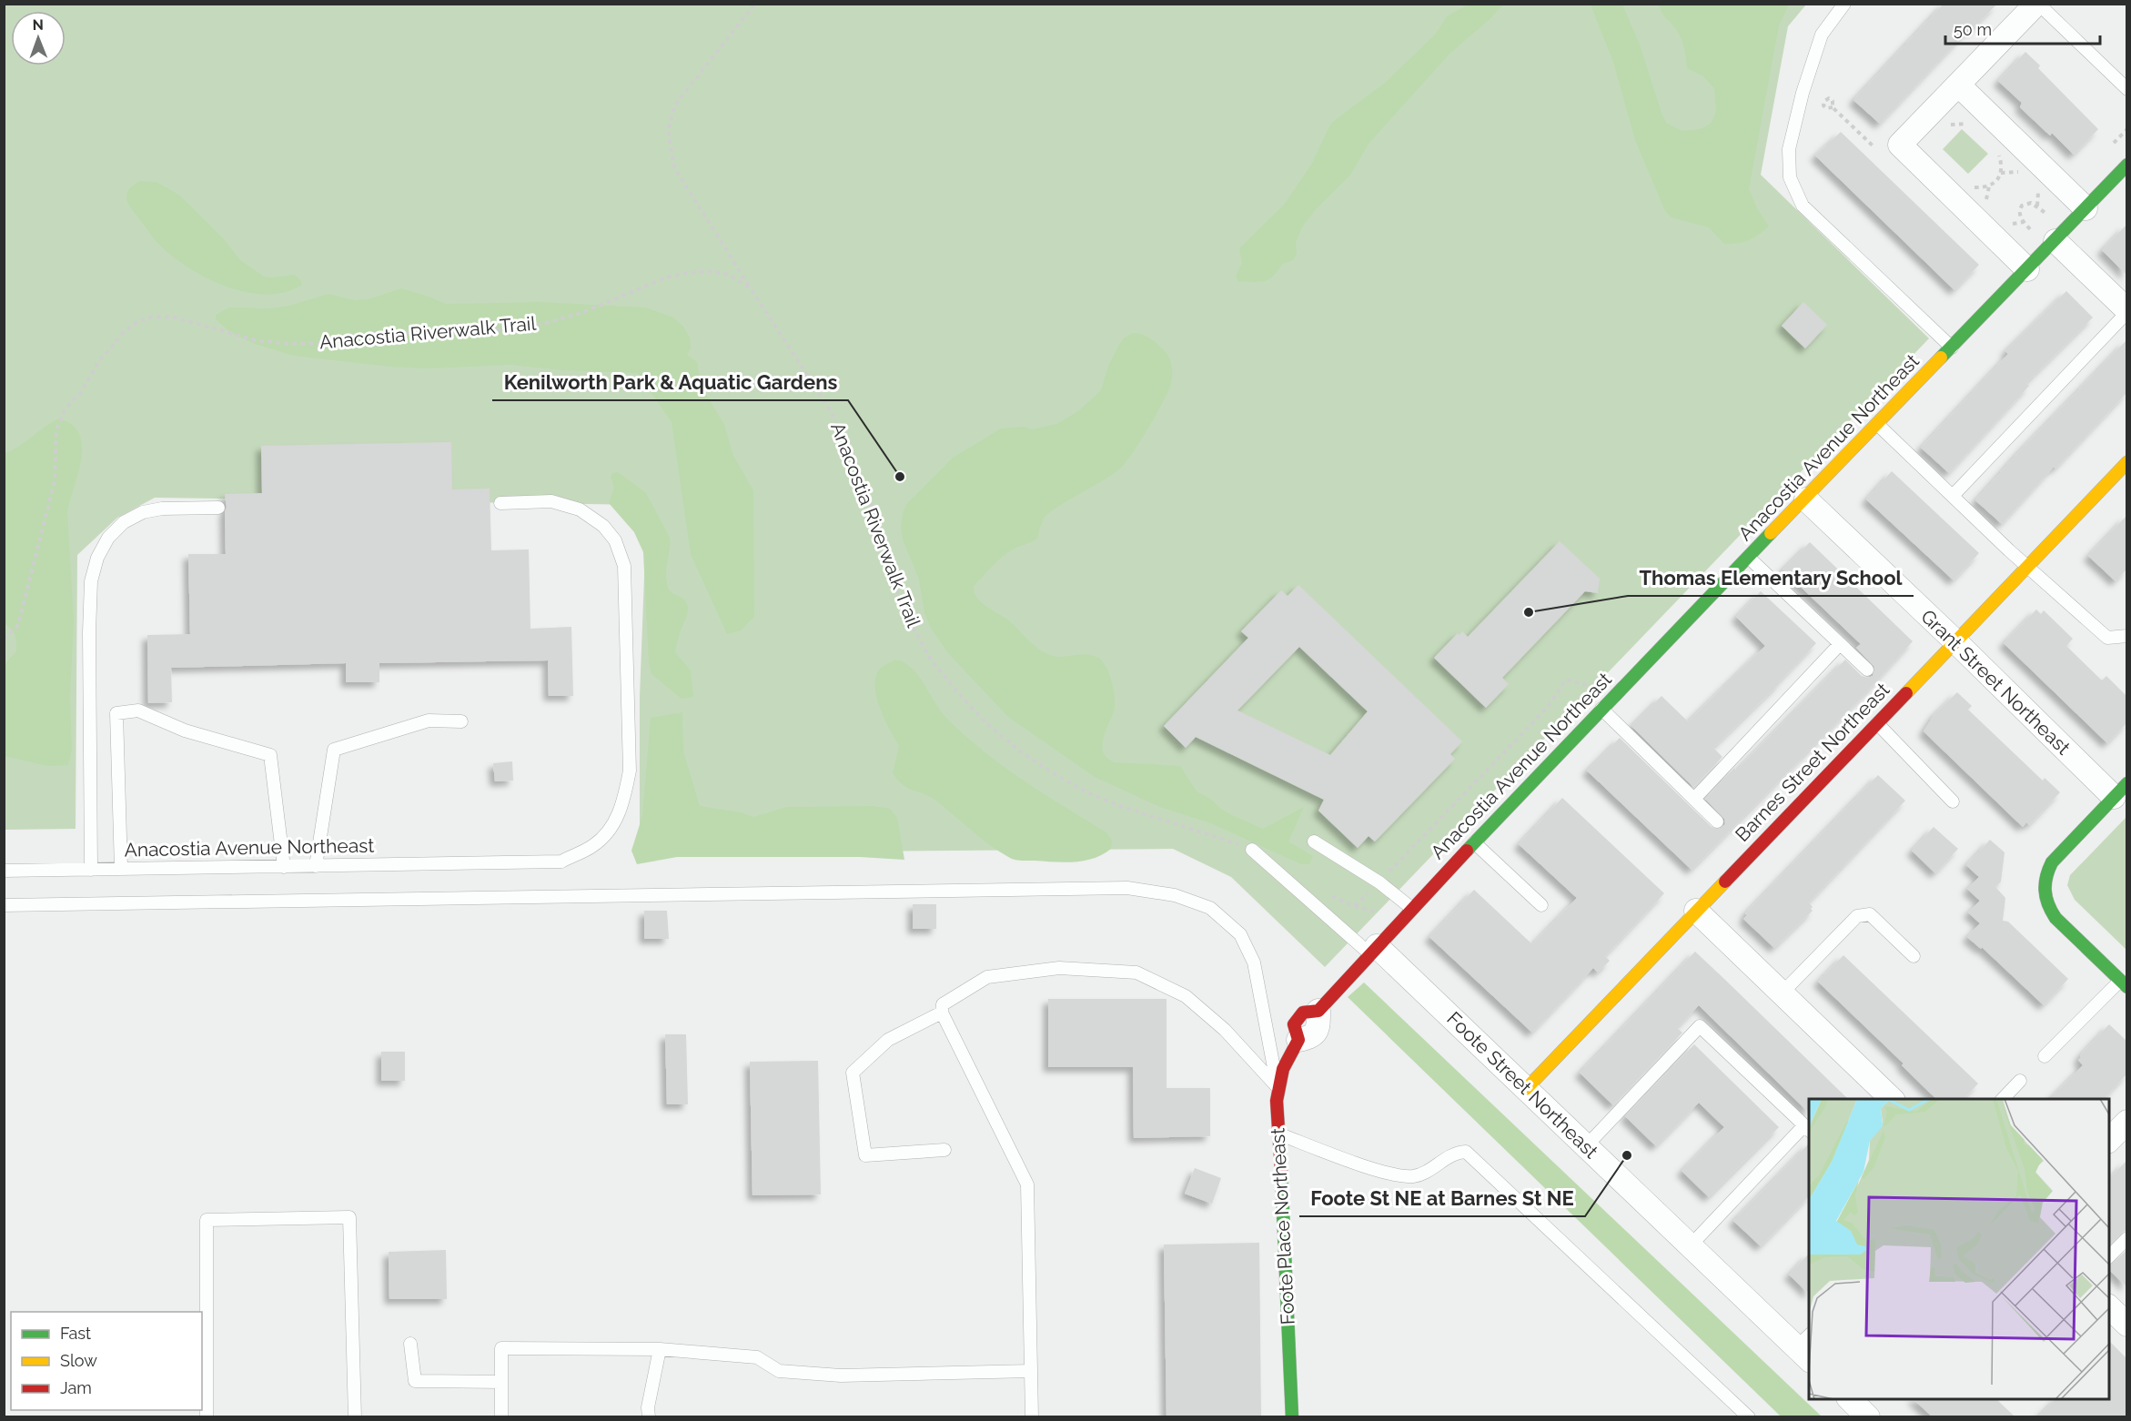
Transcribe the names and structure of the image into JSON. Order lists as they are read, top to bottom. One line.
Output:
{"streets":{"street":["Anacostia Avenue Northeast","Grant Street Northeast","Barnes Street Northeast","Foote Street Northeast","Foote Place Northeast"],"path":["Anacostia Riverwalk Trail"]},"crossings":[["Anacostia Avenue Northeast","Grant Street Northeast"],["Anacostia Avenue Northeast","Foote Street Northeast"],["Anacostia Avenue Northeast","Foote Place Northeast"],["Grant Street Northeast","Barnes Street Northeast"],["Barnes Street Northeast","Foote Street Northeast"],["Foote Street Northeast","Foote Place Northeast"]],"places":["Kenilworth Park & Aquatic Gardens","Thomas Elementary School","Foote St NE at Barnes St NE"],"legend":["Fast","Slow","Jam"],"scale_bar":"50 m","north":"top"}
